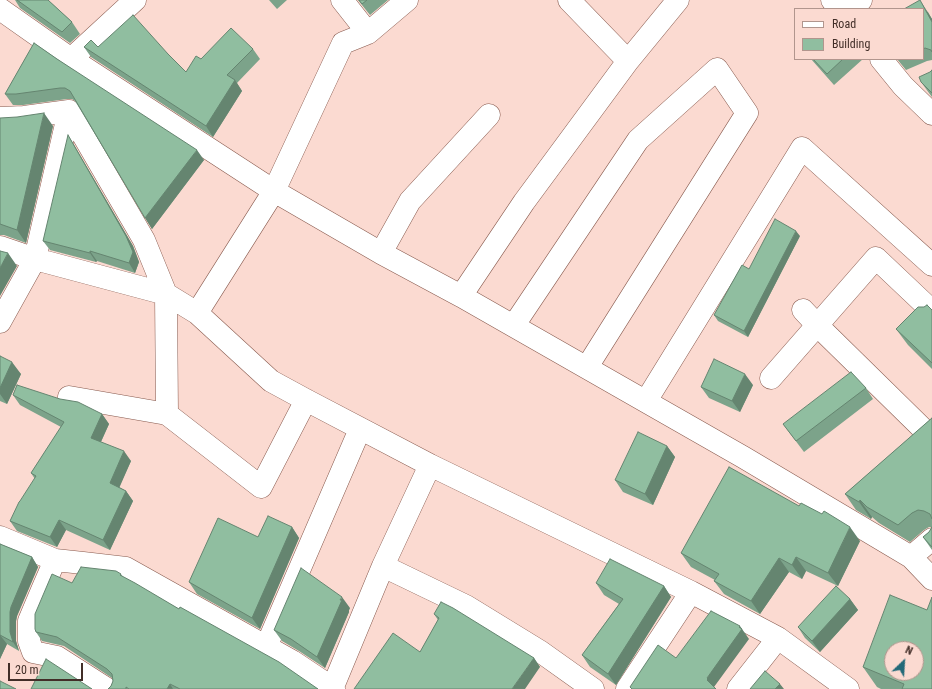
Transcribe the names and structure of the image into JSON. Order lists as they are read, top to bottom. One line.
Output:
{"legend":["Road","Building"],"scale_bar":"20 m","north":"top right"}
